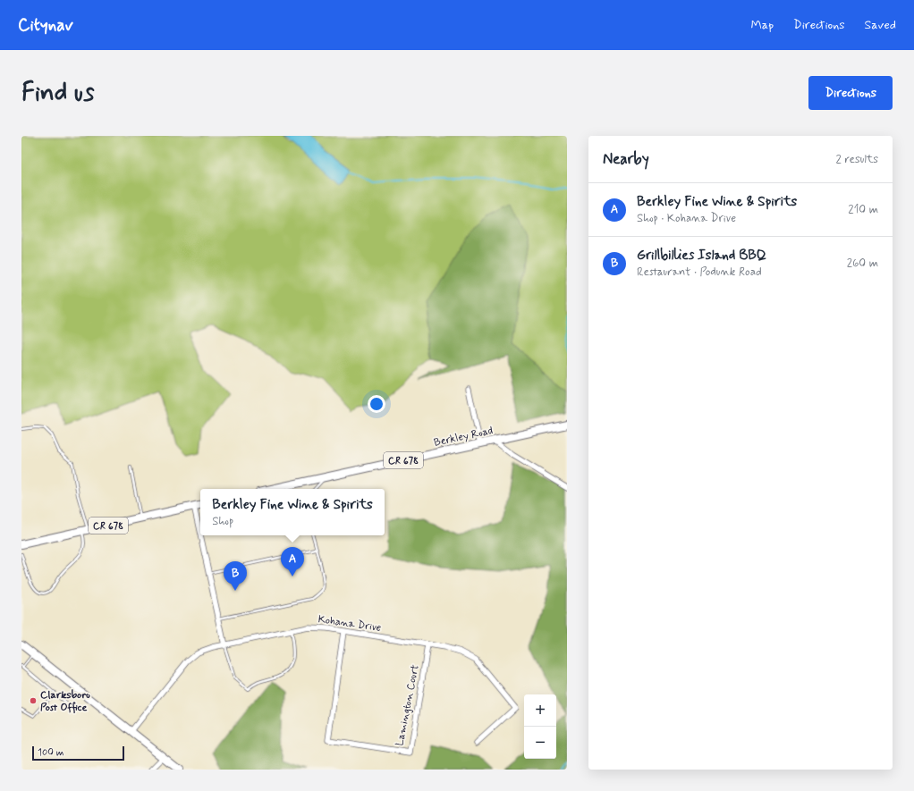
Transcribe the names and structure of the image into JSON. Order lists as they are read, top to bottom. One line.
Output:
{"streets":{"main road":["Berkley Road","CR 678"],"street":["Kohana Drive","Lamington Court"]},"crossings":[["Kohana Drive","Lamington Court"]],"places":["Clarksboro Post Office"],"scale_bar":"100 m","page":{"header":"Citynav","nav":["Map","Directions","Saved"],"buttons":"Directions","title":"Find us","heading":["Nearby","2 results"],"list":[{"mark":"A","name":"Berkley Fine Wine & Spirits","note":"Shop · Kohana Drive","value":"210 m"},{"mark":"B","name":"Grillbillies Island BBQ","note":"Restaurant · Podunk Road","value":"260 m"}],"popup":["Berkley Fine Wine & Spirits","Shop"],"pins":["A","B"],"map_buttons":["+","−"],"scale":"100 m"}}
